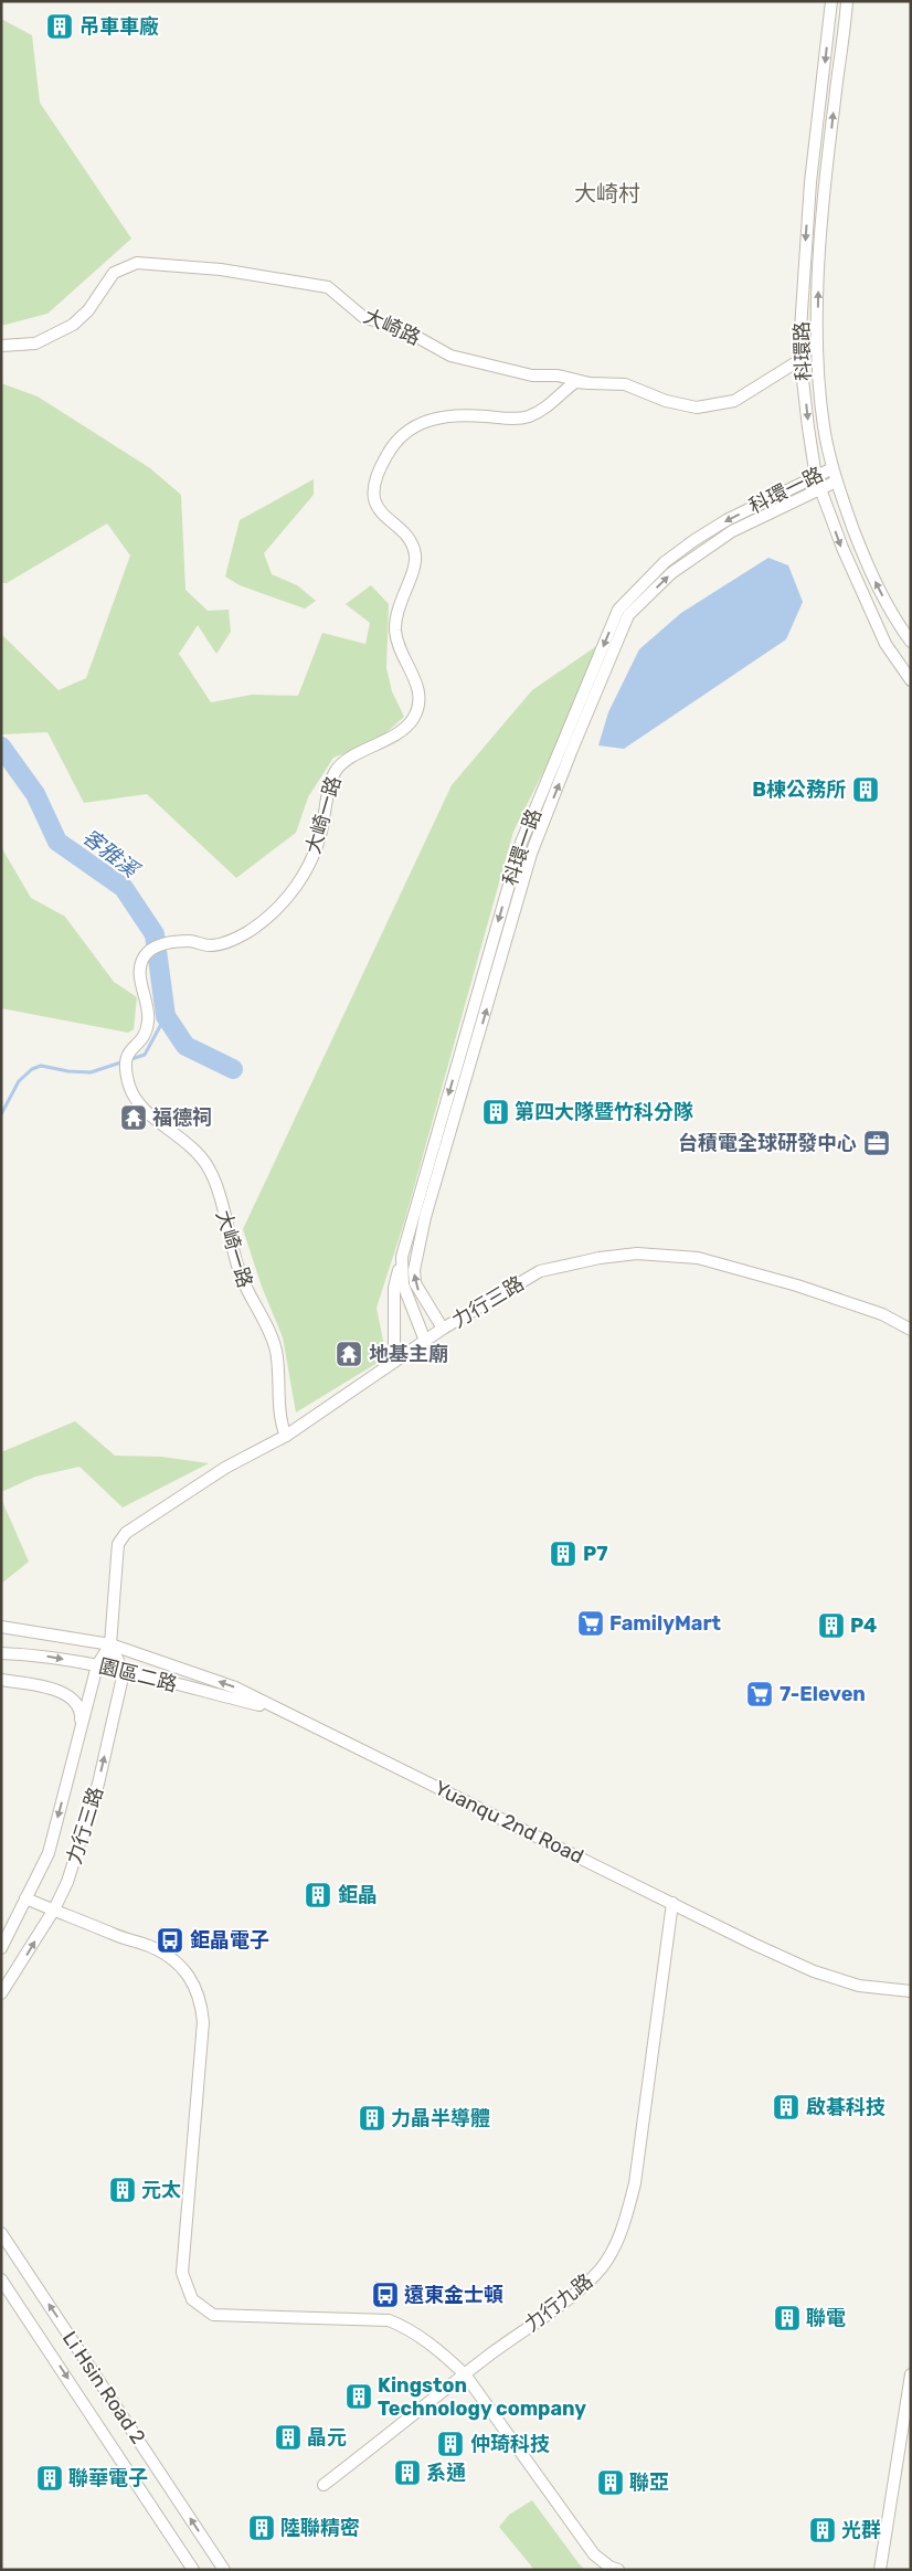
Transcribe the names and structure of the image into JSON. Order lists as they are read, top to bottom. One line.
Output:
{"streets":{"street":["大崎路","科環路","科環一路","大崎一路","力行三路","園區二路","Yuanqu 2nd Road","力行九路","Li Hsin Road 2"]},"crossings":[["大崎路","科環路"],["大崎路","大崎一路"],["科環路","科環一路"],["科環一路","力行三路"],["大崎一路","力行三路"],["力行三路","園區二路"],["力行三路","Yuanqu 2nd Road"],["園區二路","Yuanqu 2nd Road"],["Yuanqu 2nd Road","力行九路"]],"districts":["大崎村"],"water":["客雅溪"],"places":{"building":["吊車車廠","B棟公務所","第四大隊暨竹科分隊","P7","P4","鉅晶","啟碁科技","力晶半導體","元太","聯電","Kingston Technology company","晶元","仲琦科技","系通","聯華電子","聯亞","陸聯精密","光群"],"temple":["福德祠","地基主廟"],"office":["台積電全球研發中心"],"supermarket":["FamilyMart","7-Eleven"],"bus stop":["鉅晶電子","遠東金士頓"]}}
